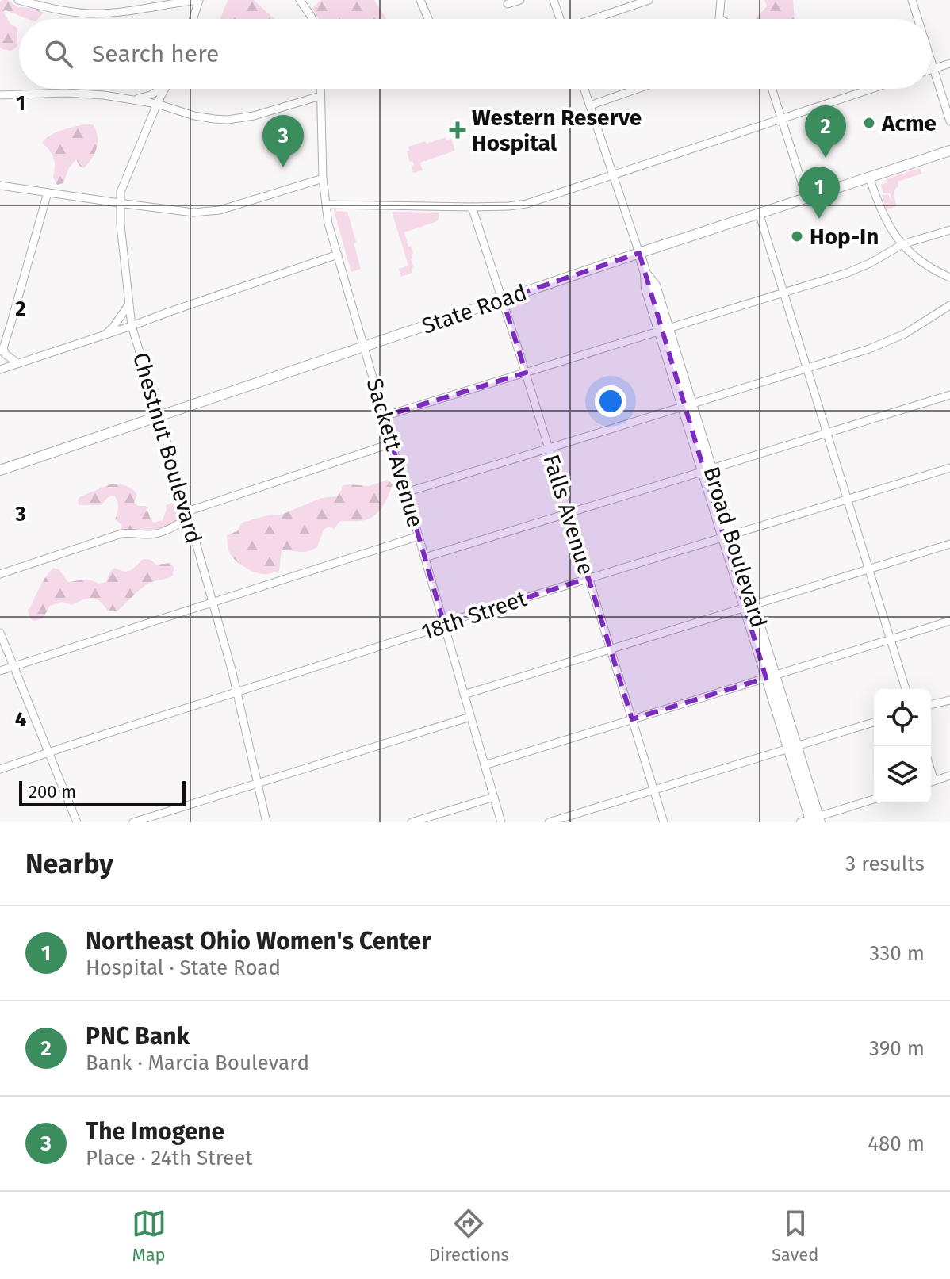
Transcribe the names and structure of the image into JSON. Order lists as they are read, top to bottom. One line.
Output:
{"streets":{"main road":["State Road","Broad Boulevard"],"street":["Chestnut Boulevard","Sackett Avenue","Falls Avenue","18th Street"]},"crossings":[["State Road","Chestnut Boulevard"],["State Road","Sackett Avenue"],["State Road","Falls Avenue"],["State Road","Broad Boulevard"],["Chestnut Boulevard","18th Street"],["Sackett Avenue","18th Street"],["Falls Avenue","18th Street"],["Broad Boulevard","18th Street"]],"places":{"other":["Acme","Hop-In"],"health":["Western Reserve Hospital"]},"scale_bar":"200 m","page":{"search":"Search here","pins":["2","3","1"],"scale":"200 m","heading":["Nearby","3 results"],"list":[{"mark":"1","name":"Northeast Ohio Women's Center","note":"Hospital · State Road","value":"330 m"},{"mark":"2","name":"PNC Bank","note":"Bank · Marcia Boulevard","value":"390 m"},{"mark":"3","name":"The Imogene","note":"Place · 24th Street","value":"480 m"}],"nav":["Map","Directions","Saved"]},"grid":{"rows":["1","2","3","4"]}}
